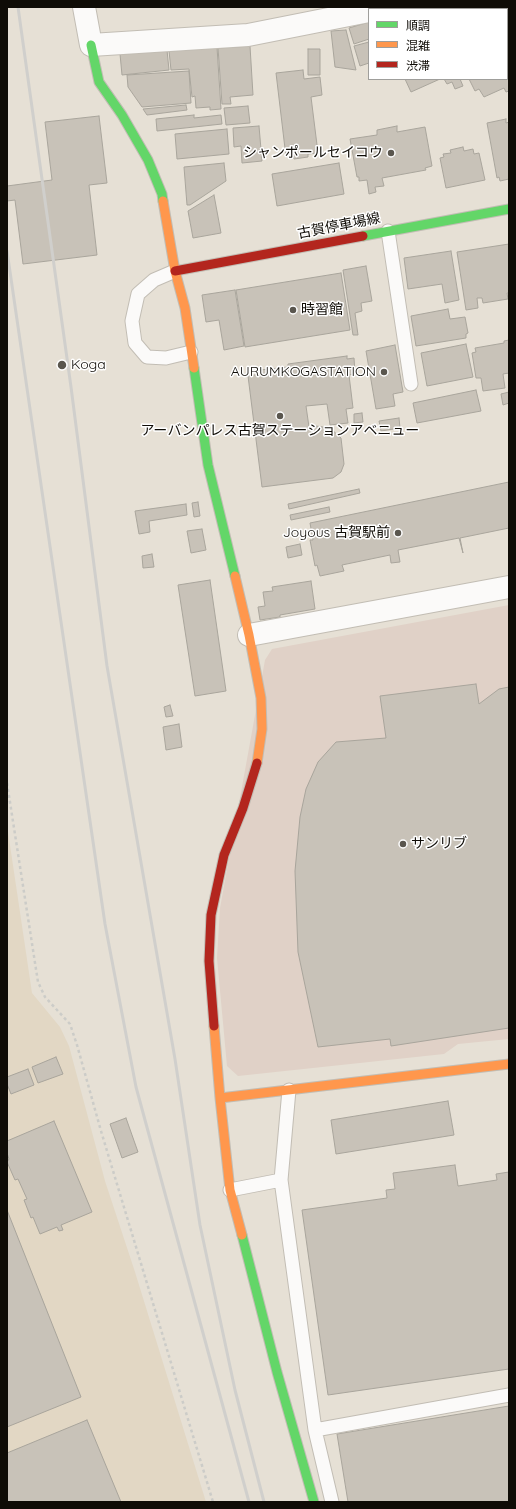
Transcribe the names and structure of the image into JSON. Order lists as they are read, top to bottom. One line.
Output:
{"streets":{"street":["古賀停車場線"]},"places":["シャンポールセイコウ","時習館","Koga","AURUMKOGASTATION","アーバンパレス古賀ステーションアベニュー","Joyous 古賀駅前","サンリブ"],"legend":["順調","混雑","渋滞"]}
